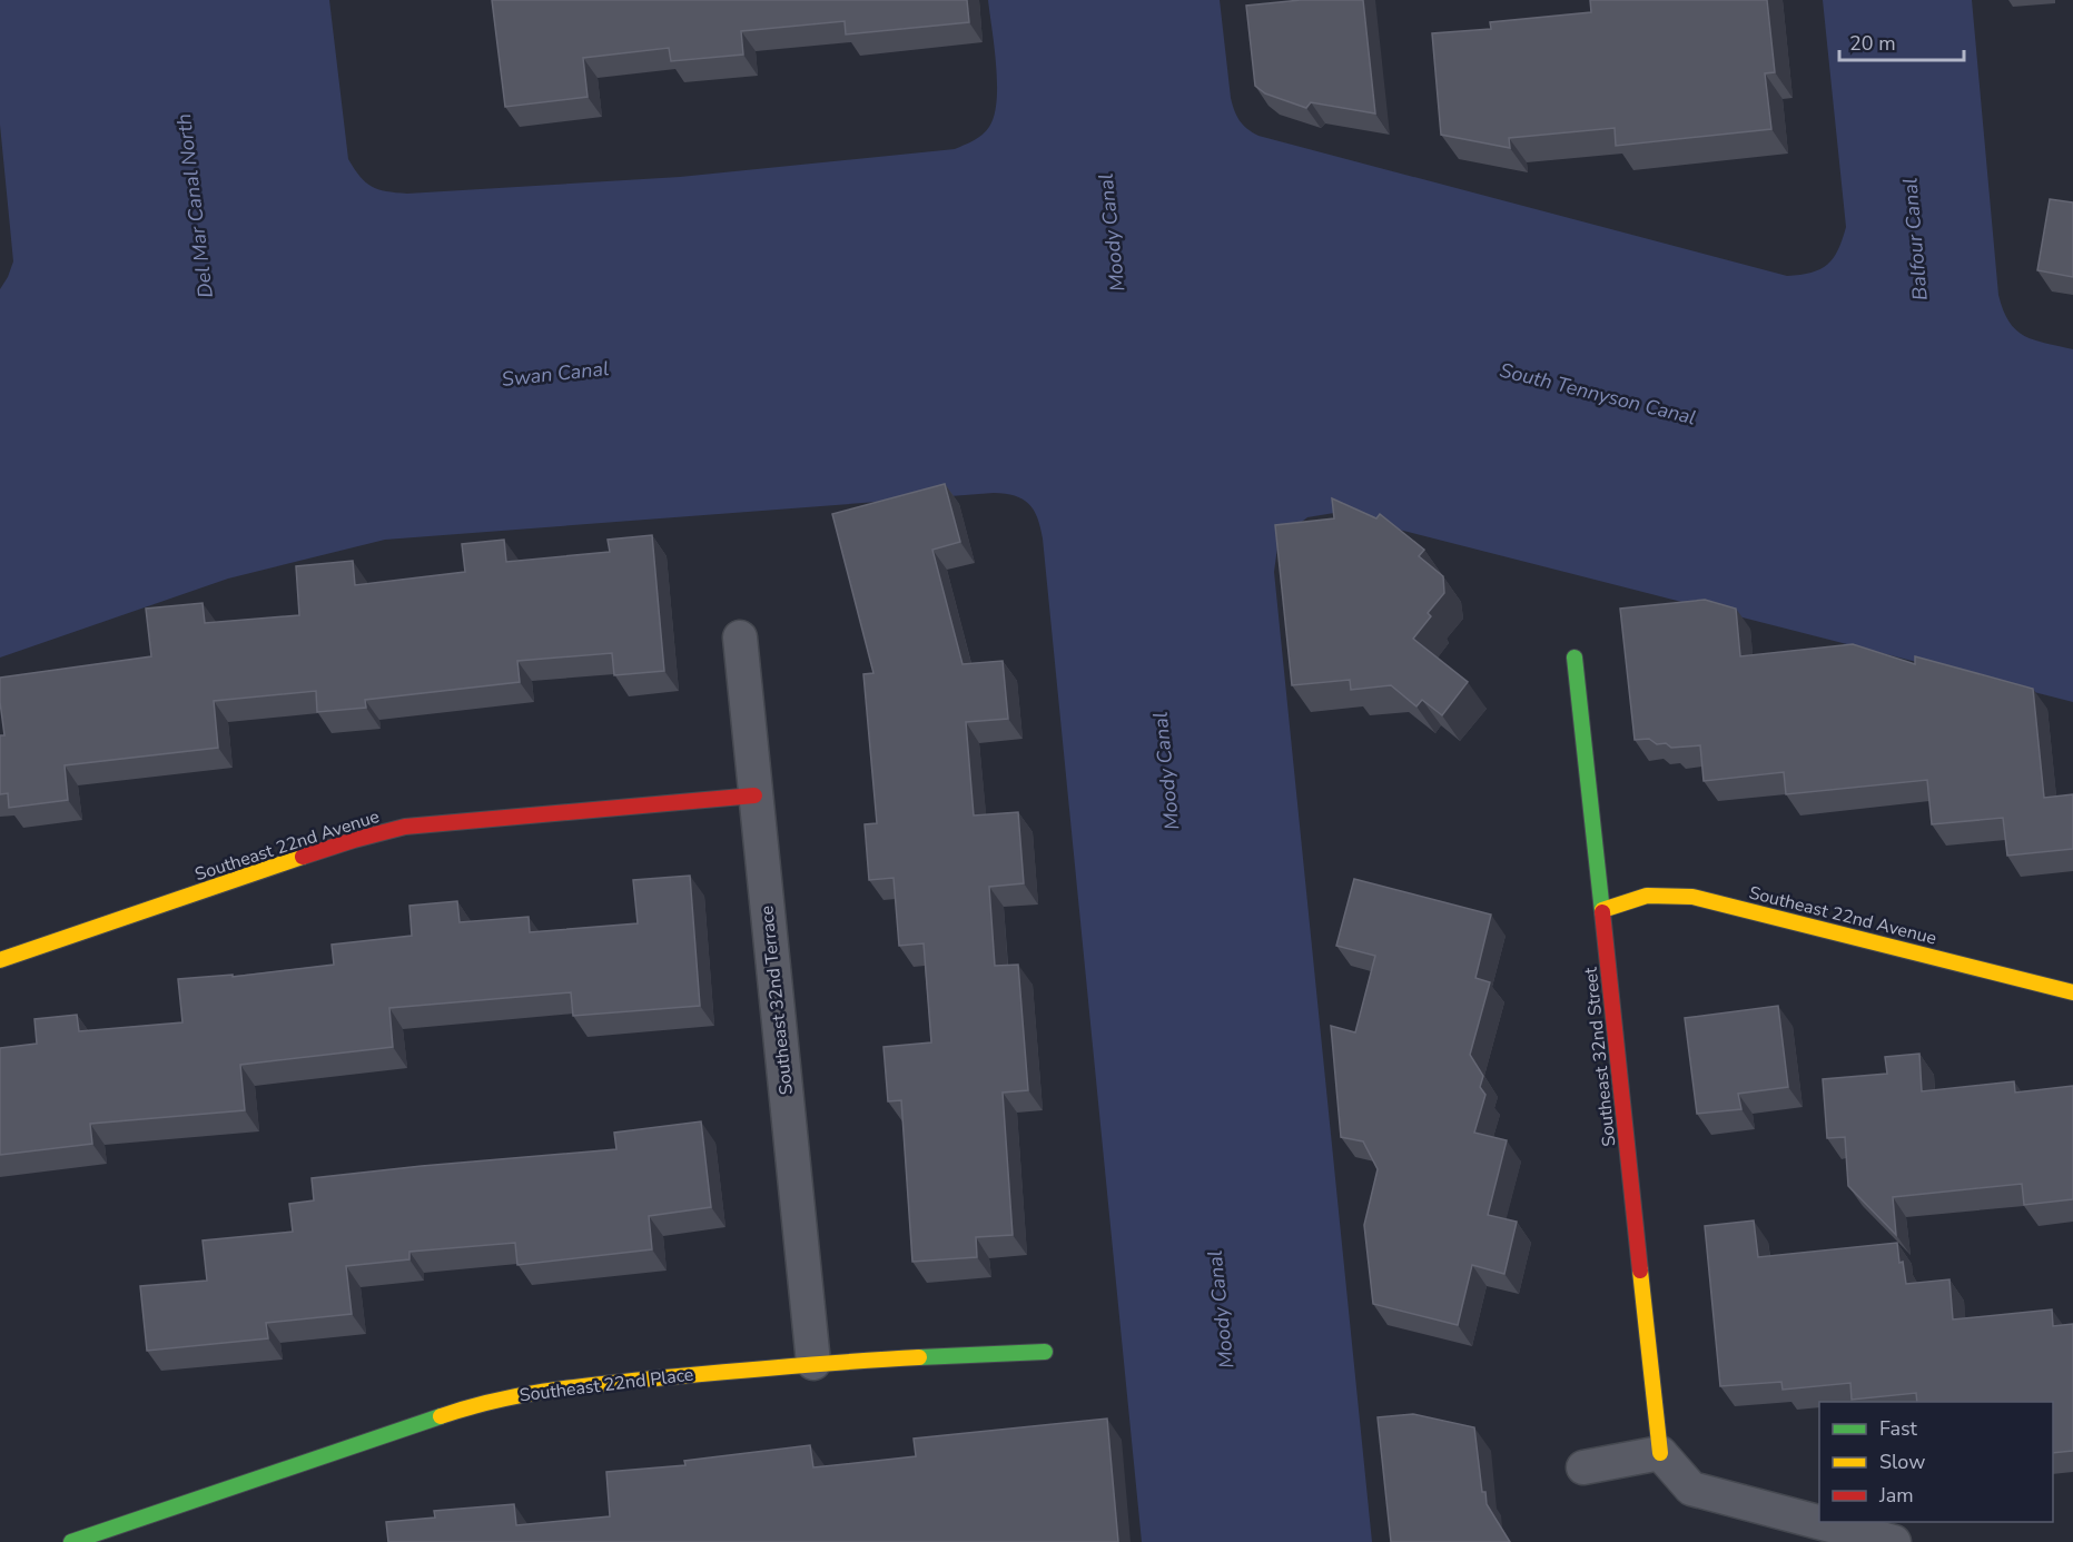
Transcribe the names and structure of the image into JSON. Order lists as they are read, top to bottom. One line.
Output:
{"streets":{"street":["Southeast 22nd Avenue","Southeast 32nd Terrace","Southeast 32nd Street","Southeast 22nd Place"]},"crossings":[["Southeast 22nd Avenue","Southeast 32nd Terrace"],["Southeast 22nd Avenue","Southeast 32nd Street"],["Southeast 32nd Terrace","Southeast 22nd Place"]],"water":["Del Mar Canal North","Moody Canal","Balfour Canal","Swan Canal","South Tennyson Canal"],"legend":["Fast","Slow","Jam"],"scale_bar":"20 m"}
